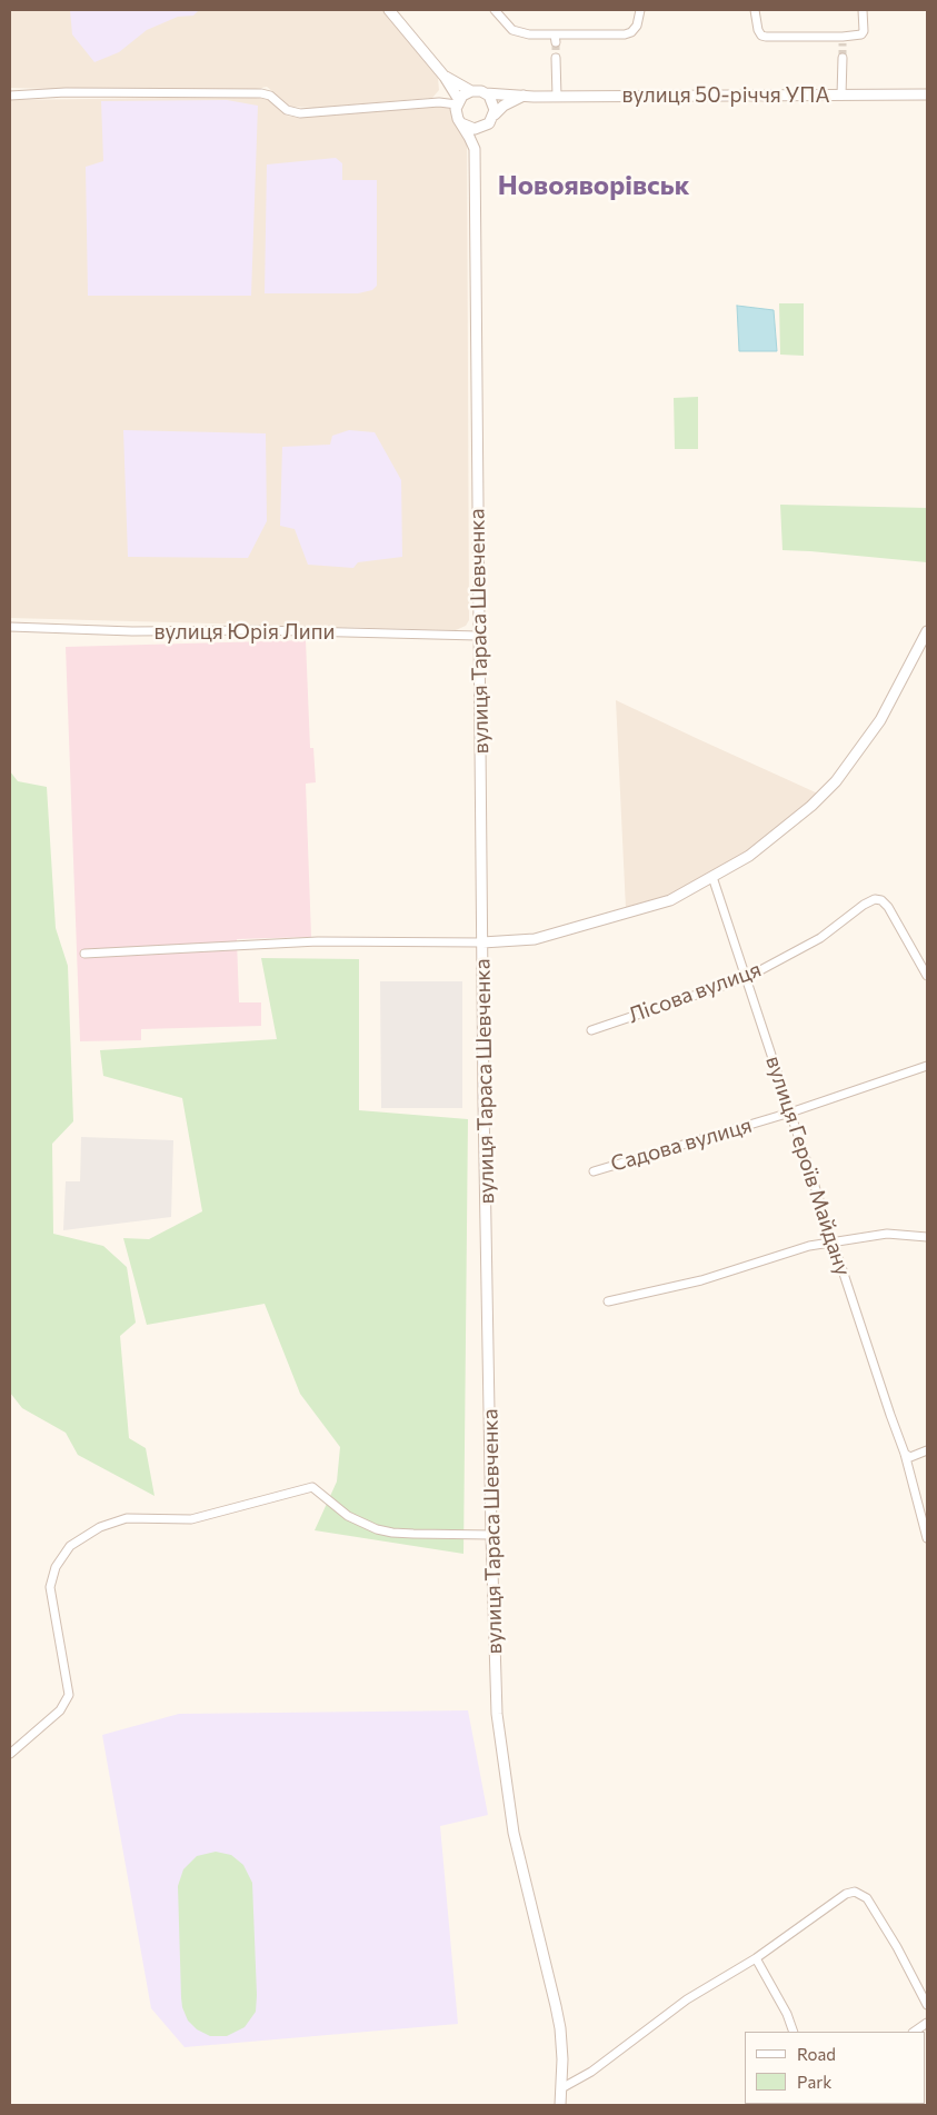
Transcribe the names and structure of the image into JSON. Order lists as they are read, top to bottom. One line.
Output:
{"streets":{"street":["вулиця 50-річчя УПА","вулиця Тараса Шевченка","вулиця Юрія Липи","Лісова вулиця","Садова вулиця","вулиця Героїв Майдану"]},"crossings":[["вулиця 50-річчя УПА","вулиця Тараса Шевченка"],["вулиця Тараса Шевченка","вулиця Юрія Липи"],["Лісова вулиця","вулиця Героїв Майдану"],["Садова вулиця","вулиця Героїв Майдану"]],"districts":["Новояворівськ"],"legend":["Road","Park"]}
